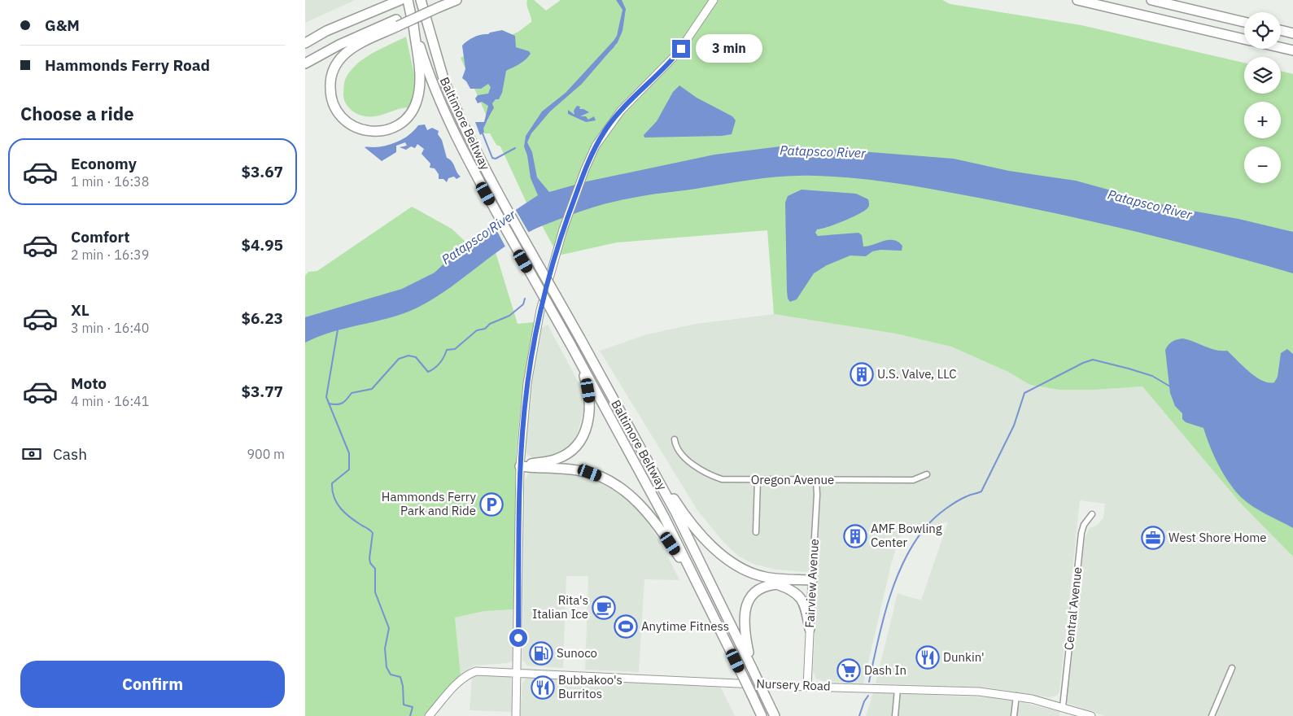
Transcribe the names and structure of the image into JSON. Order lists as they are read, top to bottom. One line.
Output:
{"streets":{"highway":["Baltimore Beltway"],"main road":["Fairview Avenue","Nursery Road"],"street":["Oregon Avenue","Central Avenue"]},"crossings":[["Oregon Avenue","Fairview Avenue"],["Fairview Avenue","Nursery Road"],["Central Avenue","Nursery Road"]],"water":["Patapsco River"],"places":{"building":["U.S. Valve, LLC","AMF Bowling Center"],"parking":["Hammonds Ferry Park and Ride"],"office":["West Shore Home"],"cafe":["Rita's Italian Ice"],"sports":["Anytime Fitness"],"fuel station":["Sunoco"],"restaurant":["Dunkin'","Bubbakoo's Burritos"],"supermarket":["Dash In"]},"page":{"banner":["G&M","Hammonds Ferry Road"],"map_buttons":["+","−"],"bubble":"3 min","heading":"Choose a ride","list":[{"name":"Economy","note":"1 min · 16:38","value":"$3.67"},{"name":"Comfort","note":"2 min · 16:39","value":"$4.95"},{"name":"XL","note":"3 min · 16:40","value":"$6.23"},{"name":"Moto","note":"4 min · 16:41","value":"$3.77"}],"pay":["Cash","900 m"],"buttons":"Confirm"}}
